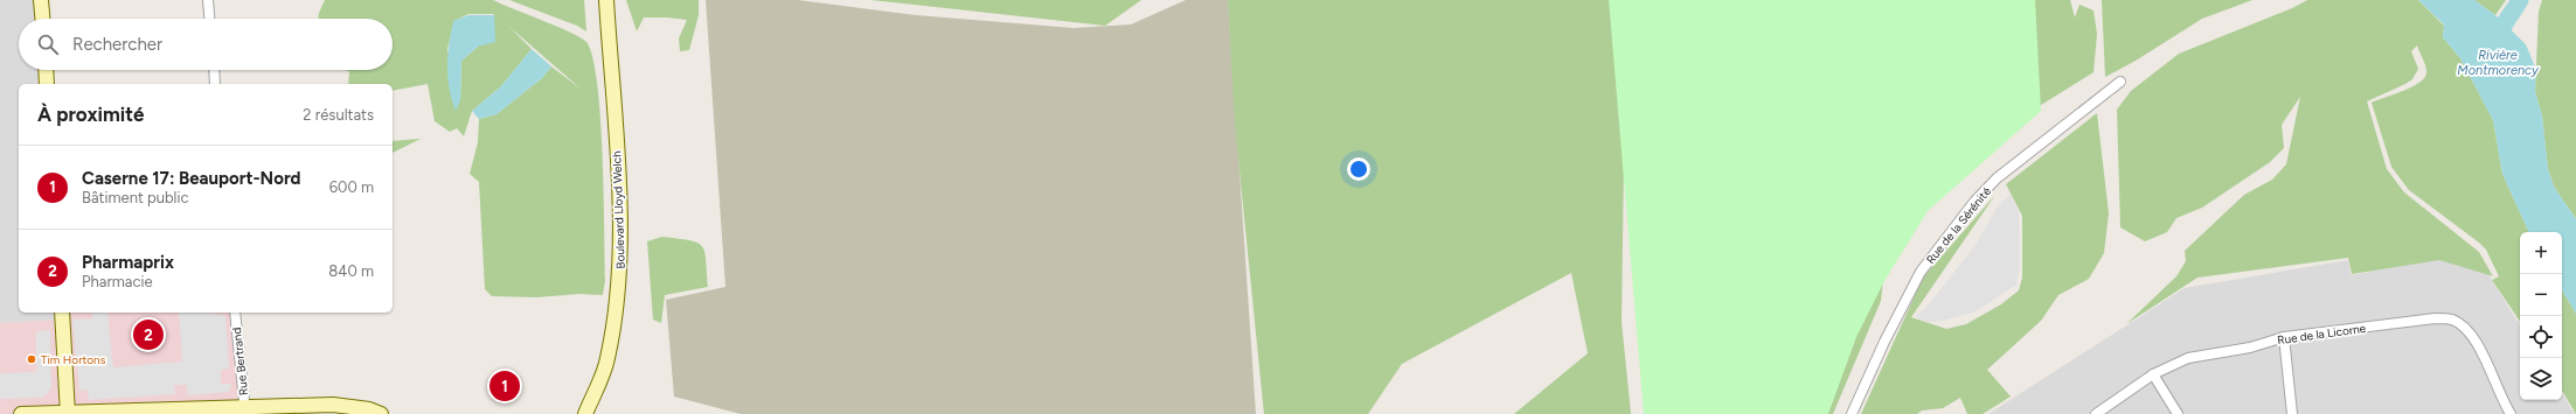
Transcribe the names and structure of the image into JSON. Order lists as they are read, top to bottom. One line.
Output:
{"streets":{"main road":["Boulevard Lloyd Welch"],"street":["Rue de la Sérénité","Rue de la Licorne","Rue Bertrand"]},"water":["Rivière Montmorency"],"places":["Tim Hortons"],"page":{"search":"Rechercher","heading":["À proximité","2 résultats"],"list":[{"mark":"1","name":"Caserne 17: Beauport-Nord","note":"Bâtiment public","value":"600 m"},{"mark":"2","name":"Pharmaprix","note":"Pharmacie","value":"840 m"}],"map_buttons":["+","−"],"pins":["2","1"]}}
